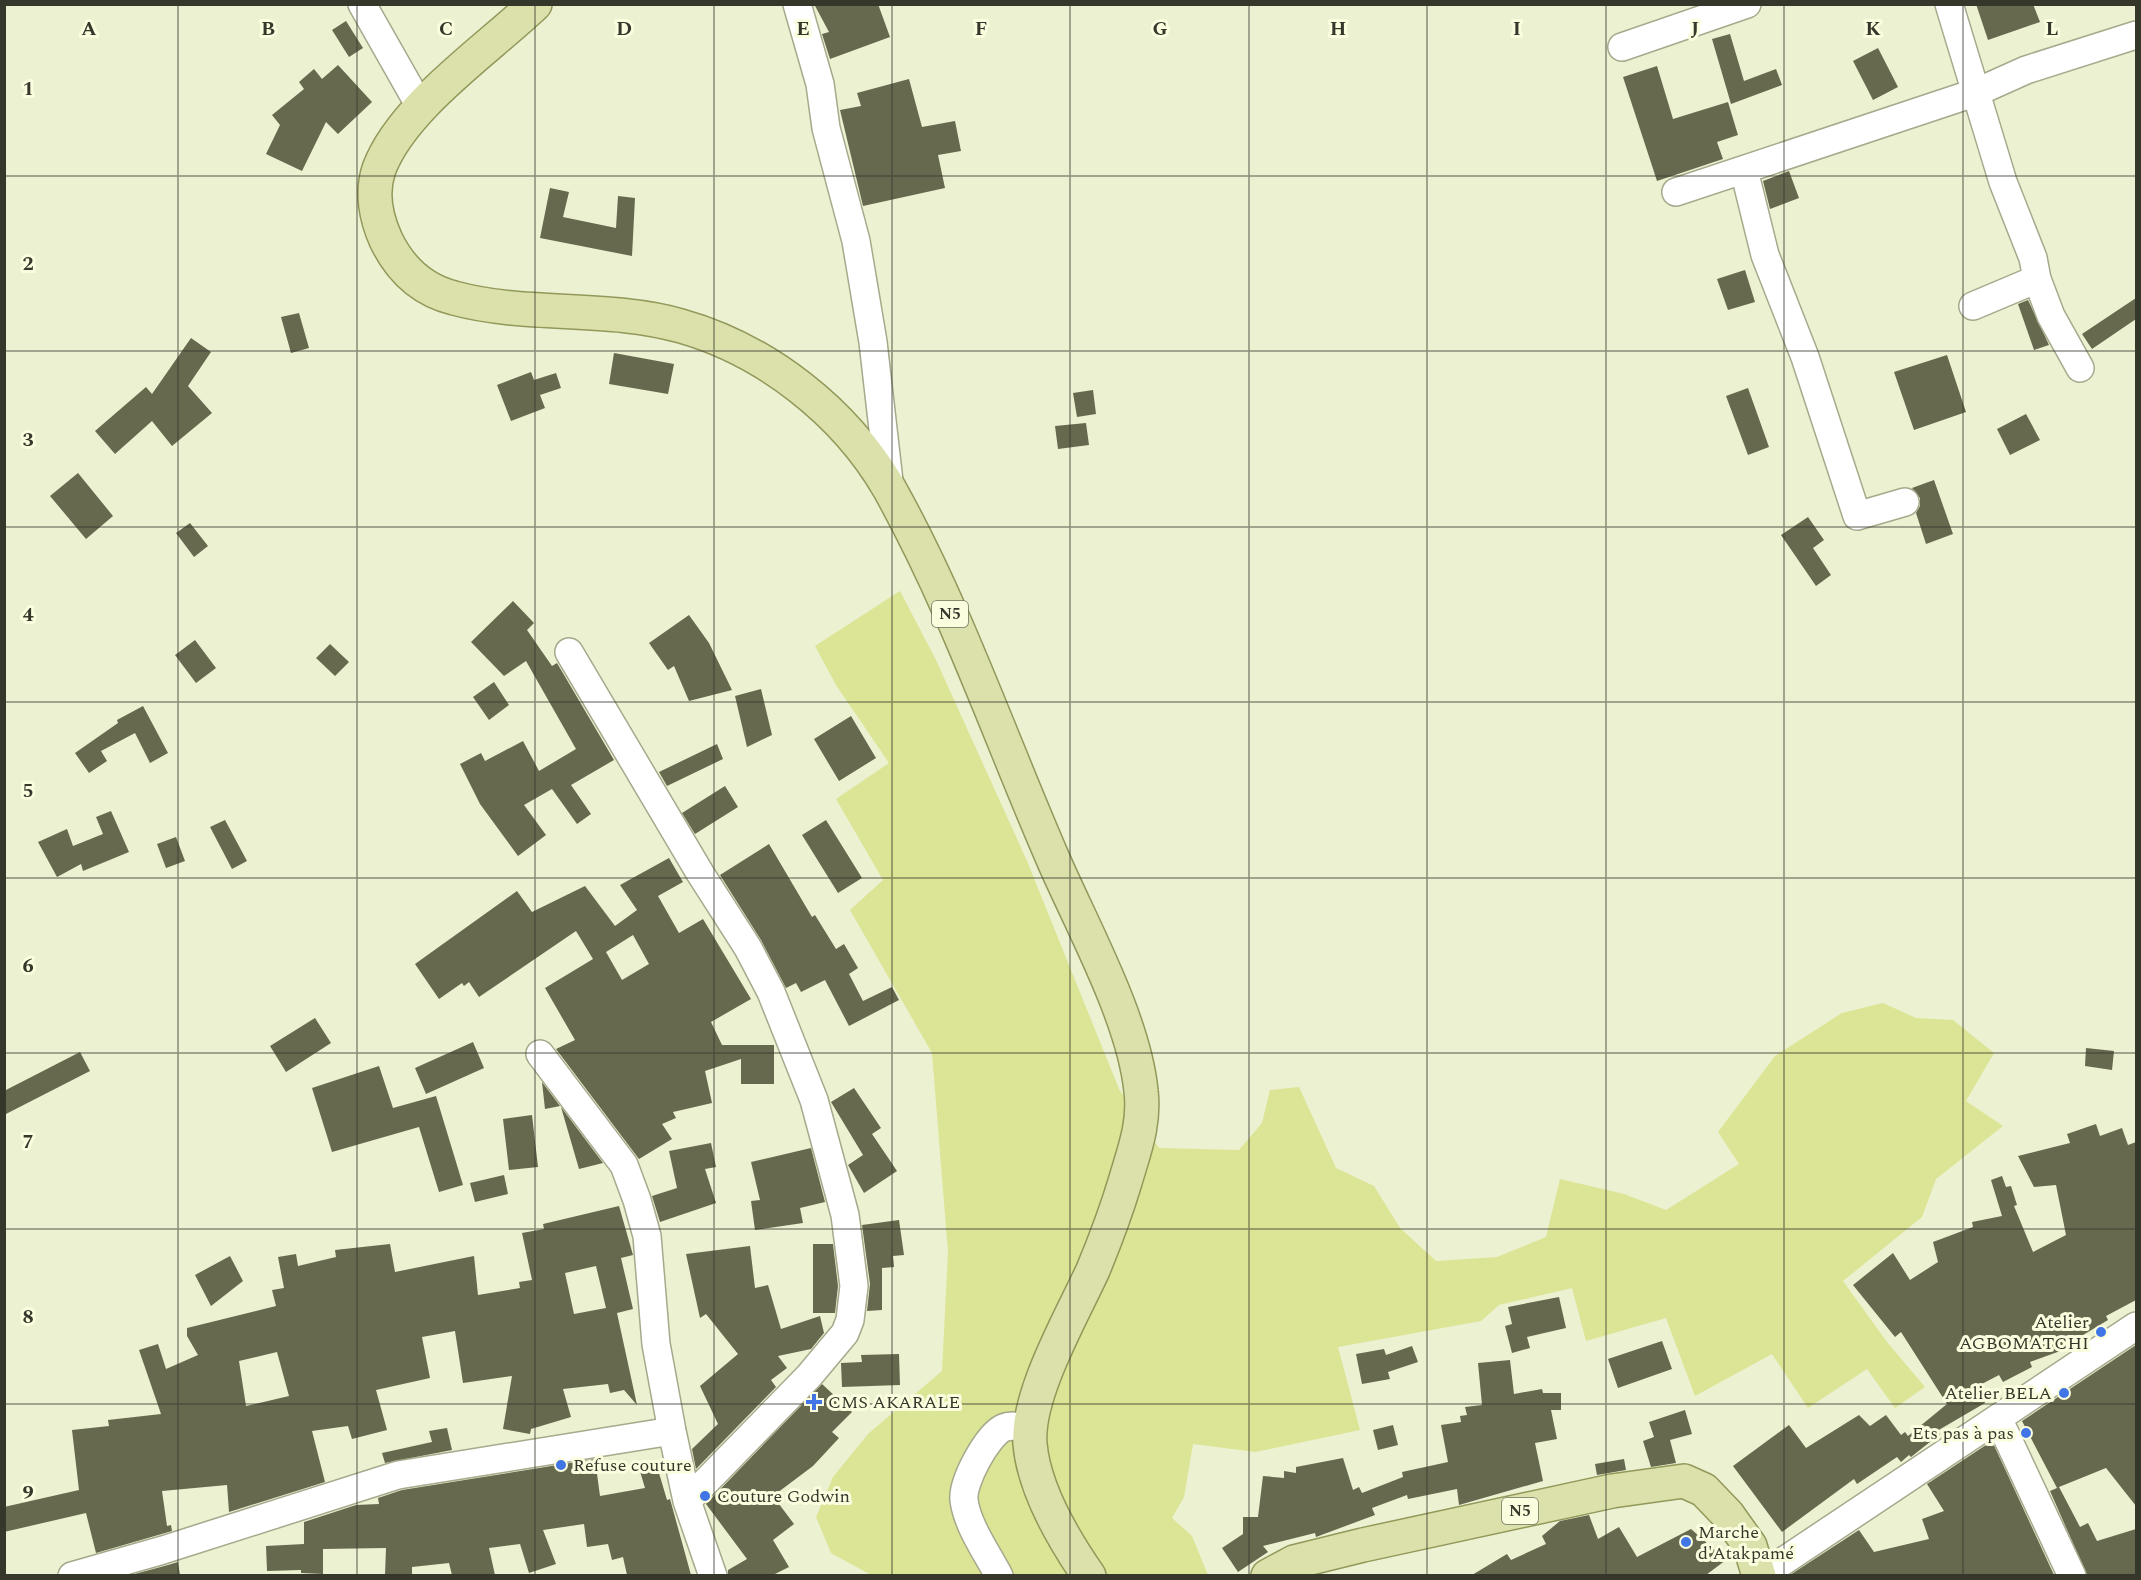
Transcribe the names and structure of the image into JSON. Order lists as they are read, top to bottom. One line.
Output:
{"streets":{"main road":["N5"]},"places":{"other":["Atelier AGBOMATCHI","Atelier BELA","Ets pas à pas","Refuse couture","Couture Godwin","Marche d'Atakpamé"],"health":["CMS AKARALE"]},"grid":{"columns":["A","B","C","D","E","F","G","H","I","J","K","L"],"rows":["1","2","3","4","5","6","7","8","9"]}}
